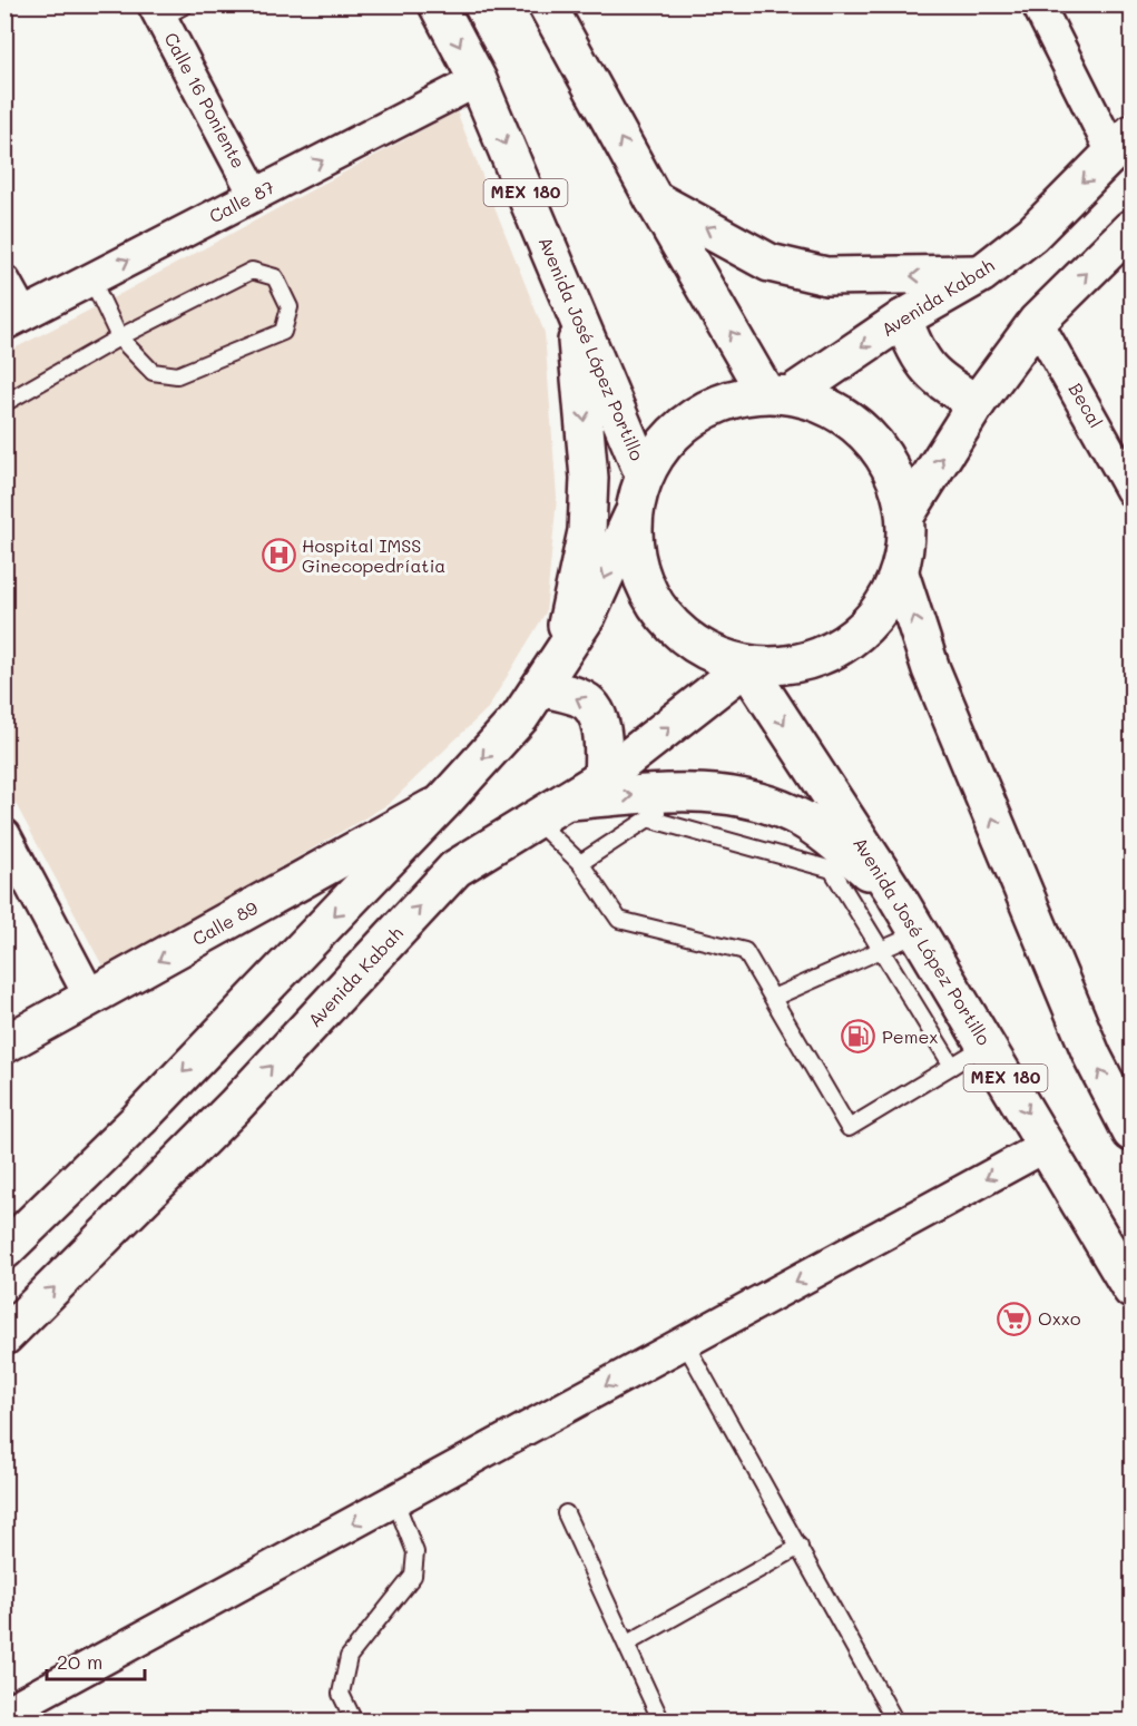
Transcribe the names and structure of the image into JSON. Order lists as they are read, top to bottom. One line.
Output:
{"streets":{"main road":["MEX 180","Avenida Kabah","Avenida José López Portillo","Calle 89"],"street":["Calle 16 Poniente","Calle 87","Becal"]},"crossings":[["Calle 16 Poniente","Calle 87"],["Calle 87","Avenida José López Portillo"],["Avenida Kabah","Avenida José López Portillo"]],"one_way":["Calle 87"],"places":{"hospital":["Hospital IMSS Ginecopedríatia"],"fuel station":["Pemex"],"supermarket":["Oxxo"]},"scale_bar":"20 m"}
